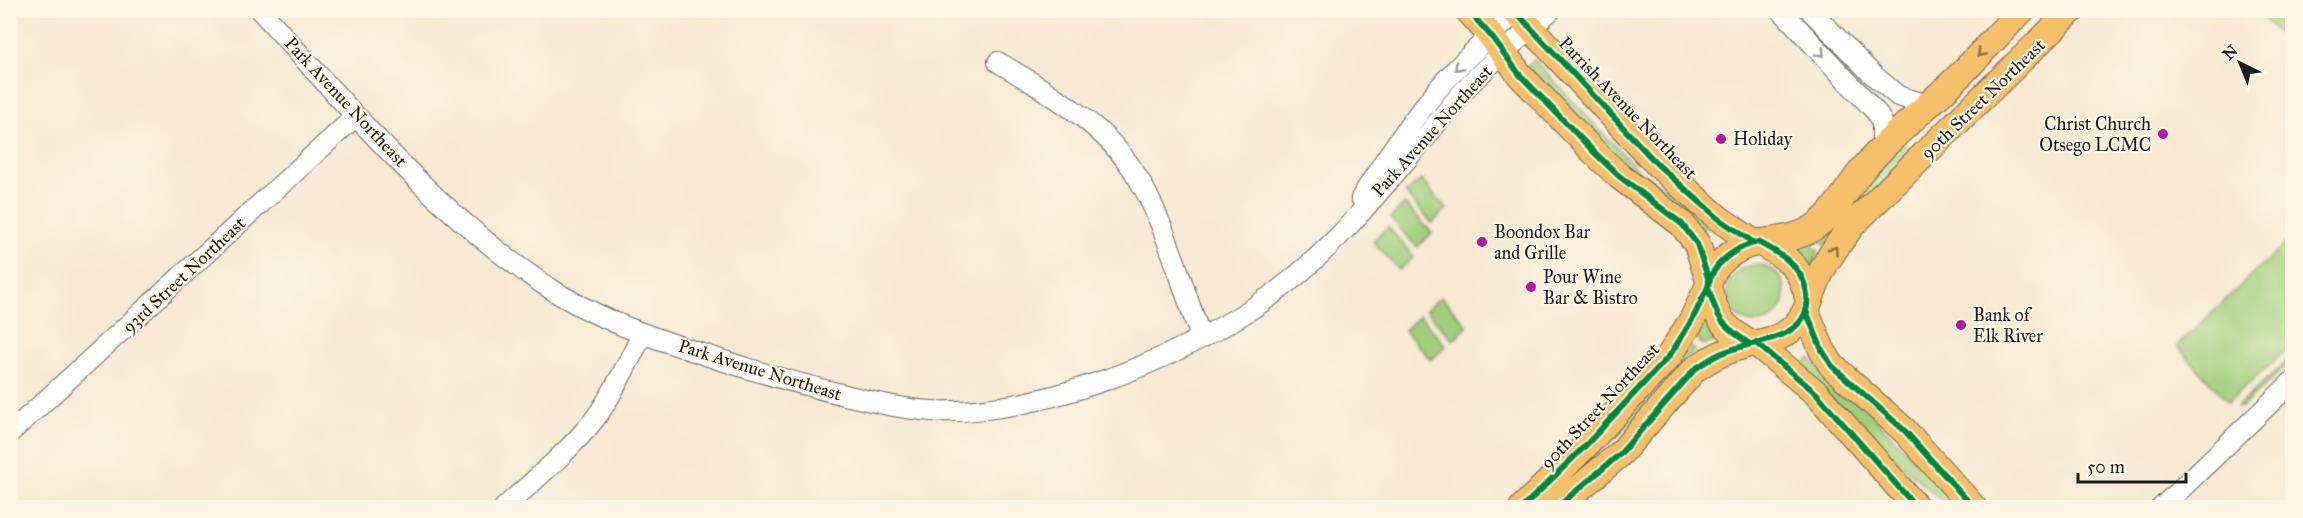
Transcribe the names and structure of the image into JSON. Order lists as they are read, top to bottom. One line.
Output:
{"streets":{"main road":["90th Street Northeast","Parrish Avenue Northeast"],"street":["Park Avenue Northeast","93rd Street Northeast"]},"crossings":[["90th Street Northeast","Parrish Avenue Northeast"],["Park Avenue Northeast","Parrish Avenue Northeast"],["Park Avenue Northeast","93rd Street Northeast"]],"places":["Christ Church Otsego LCMC","Holiday","Boondox Bar and Grille","Pour Wine Bar & Bistro","Bank of Elk River"],"scale_bar":"50 m","north":"top left"}
